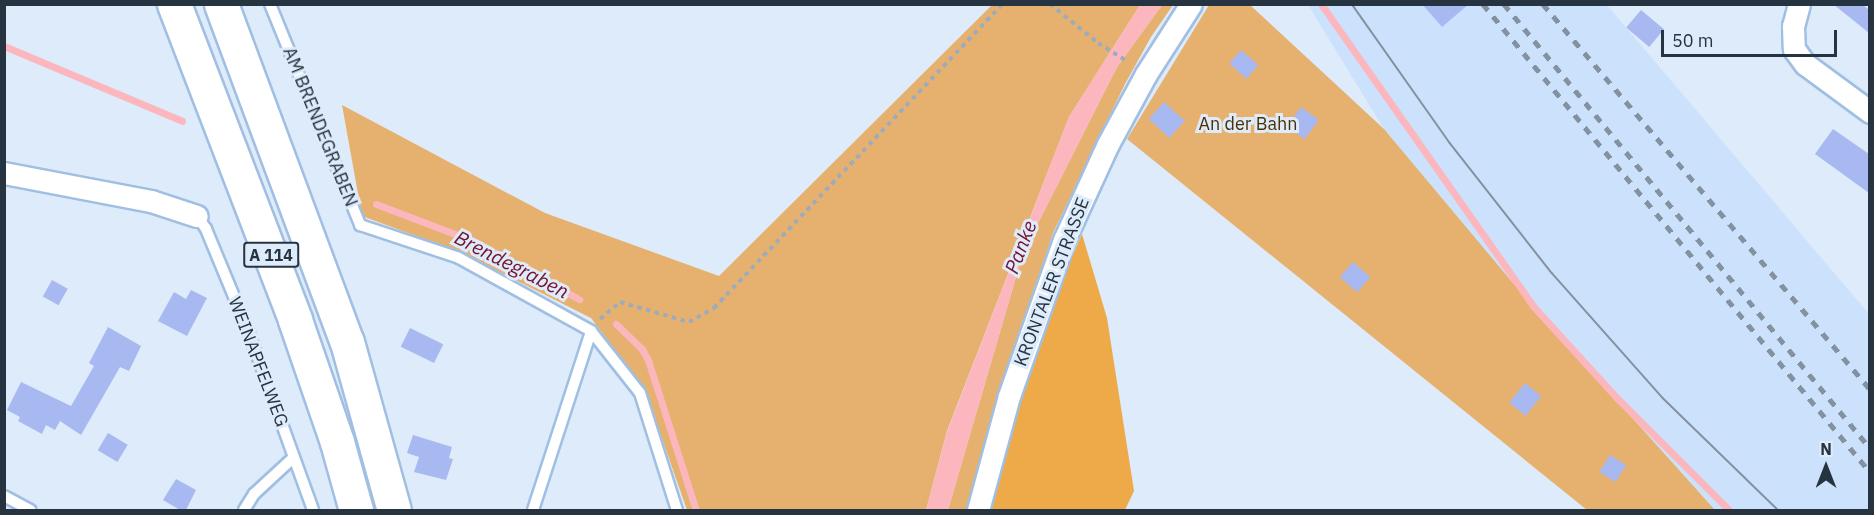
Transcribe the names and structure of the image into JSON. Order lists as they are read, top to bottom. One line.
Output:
{"streets":{"highway":["A 114"],"street":["KRONTALER STRASSE"],"lane":["AM BRENDEGRABEN","WEINAPFELWEG"]},"water":["Panke","Brendegraben"],"parks":["An der Bahn"],"scale_bar":"50 m","north":"top"}
